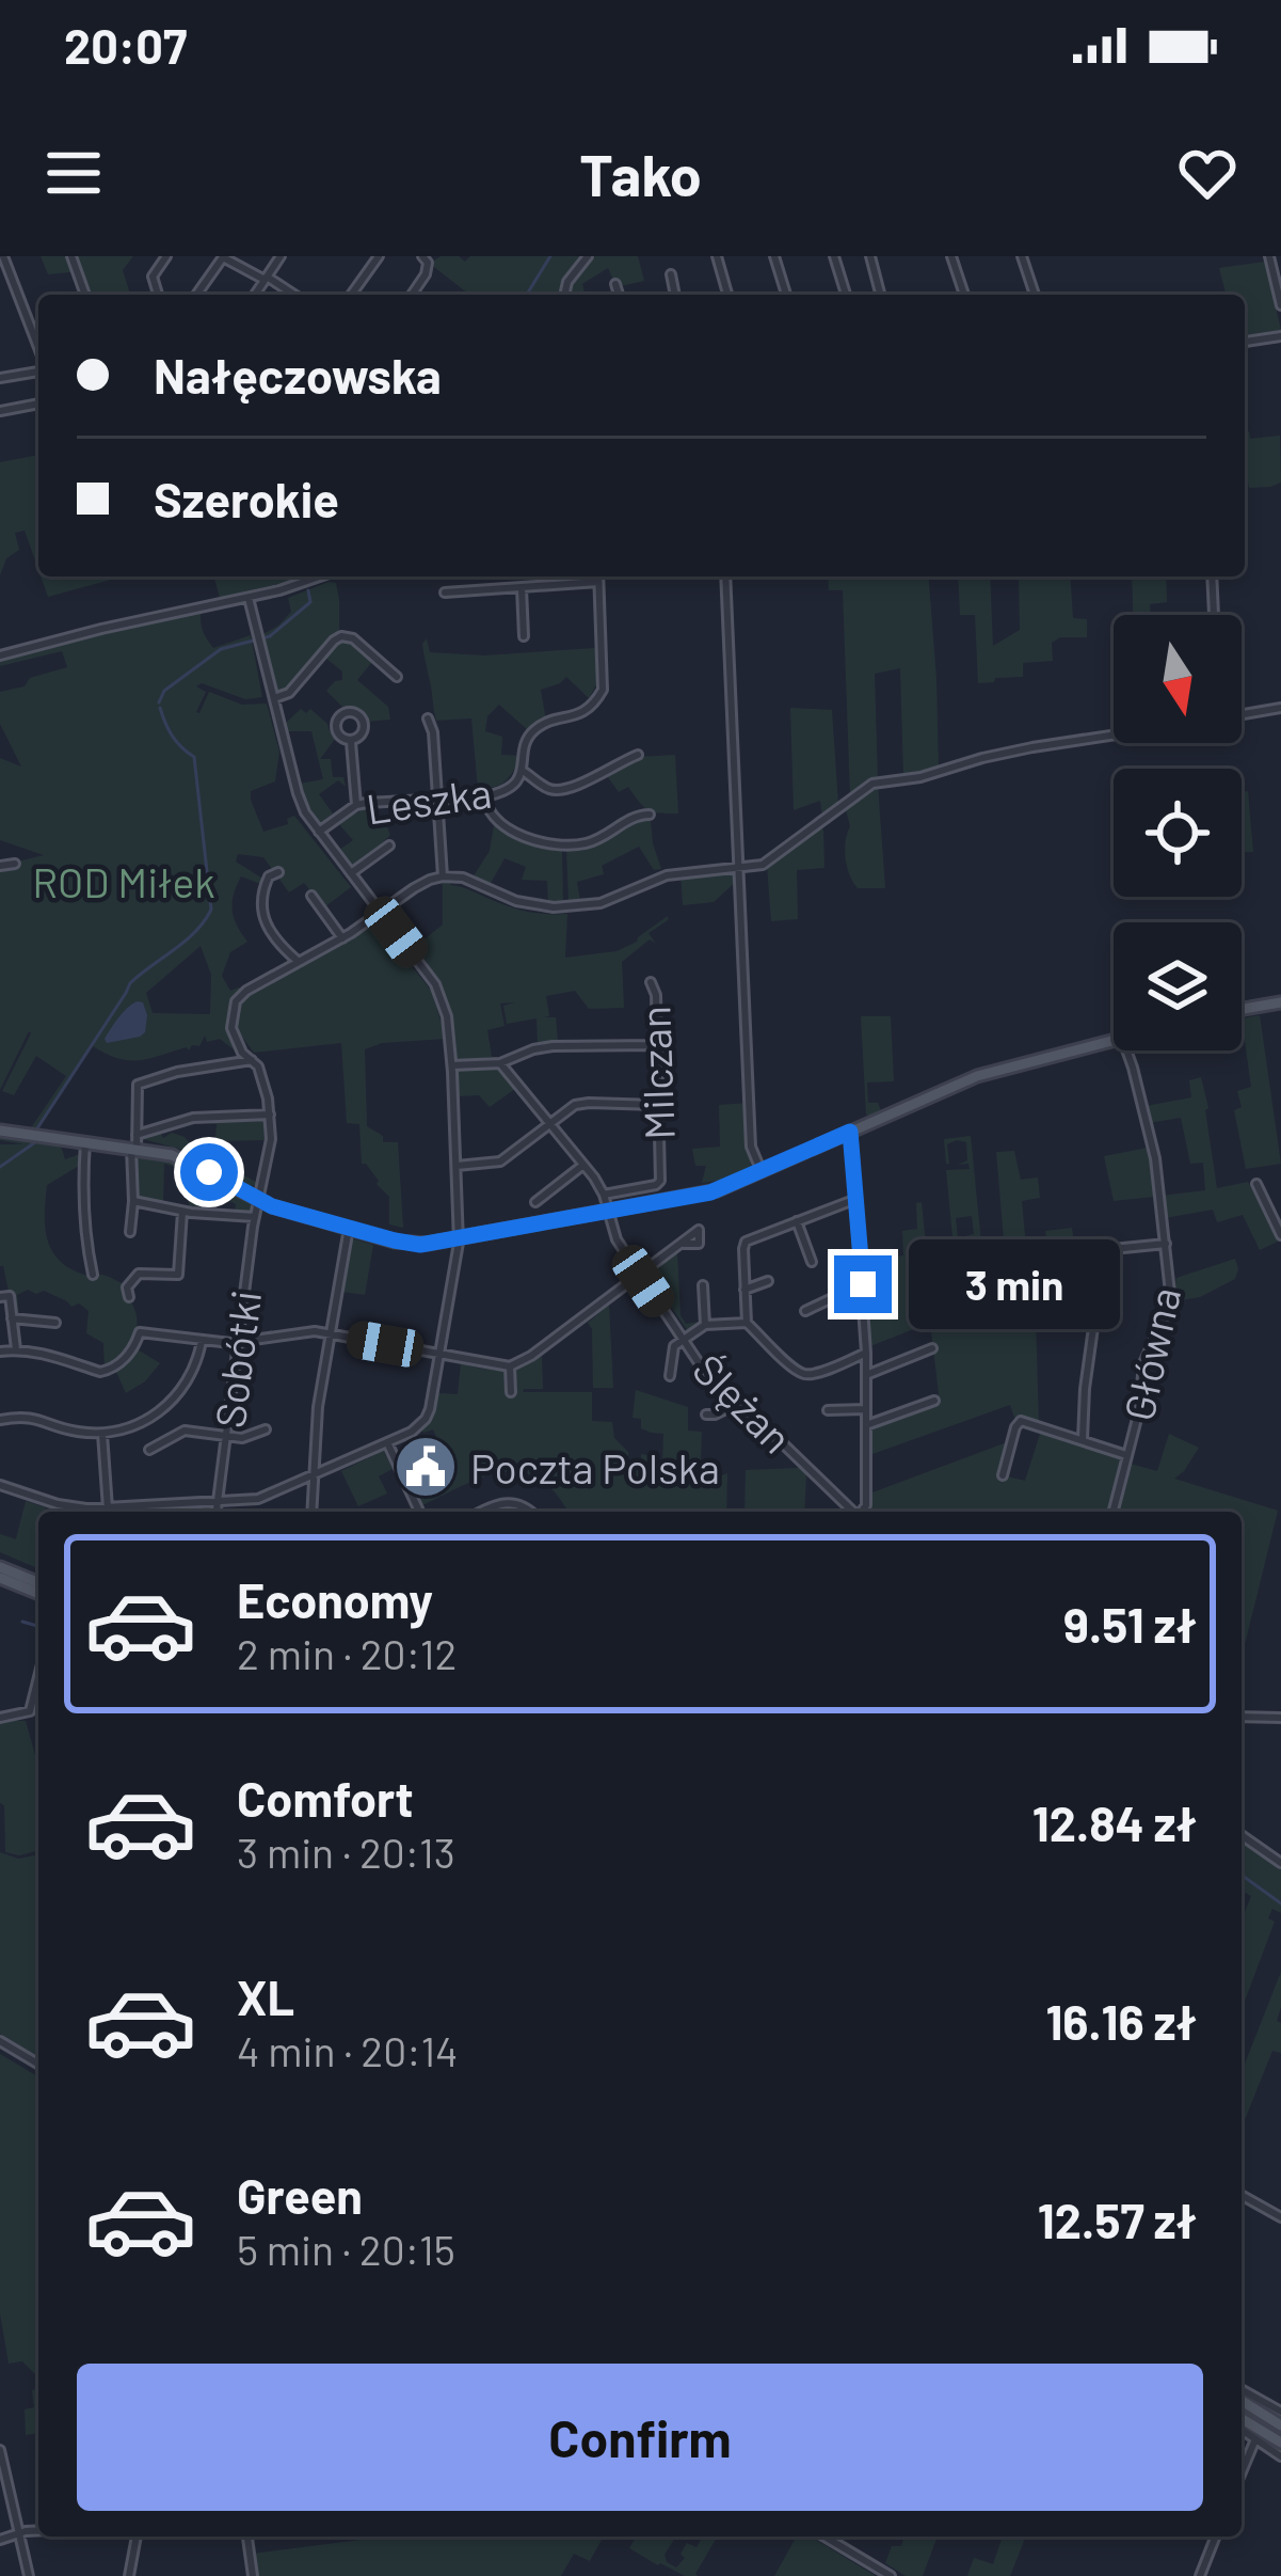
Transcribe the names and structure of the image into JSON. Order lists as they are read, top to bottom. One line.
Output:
{"streets":{"street":["Leszka","Milczan","Główna","Sobótki","Ślężan"]},"crossings":[["Milczan","Ślężan"]],"parks":["ROD Miłek"],"places":{"public building":["Poczta Polska"]},"north":"bottom","page":{"status":"20:07","header":"Tako","banner":["Nałęczowska","Szerokie"],"bubble":"3 min","list":[{"name":"Economy","note":"2 min · 20:12","value":"9.51 zł"},{"name":"Comfort","note":"3 min · 20:13","value":"12.84 zł"},{"name":"XL","note":"4 min · 20:14","value":"16.16 zł"},{"name":"Green","note":"5 min · 20:15","value":"12.57 zł"}],"buttons":"Confirm"}}
